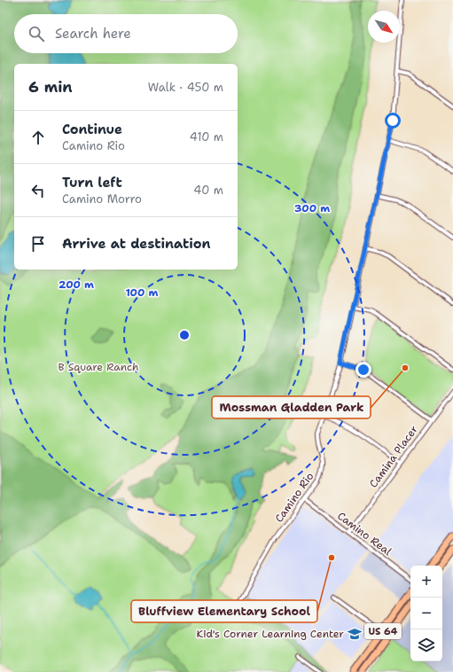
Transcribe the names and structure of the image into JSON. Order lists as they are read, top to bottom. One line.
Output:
{"streets":{"highway":["US 64"],"street":["Camina Placer","Camino Rio","Camino Real"]},"crossings":[["Camina Placer","Camino Real"],["Camino Rio","Camino Real"]],"parks":["B Square Ranch"],"places":{"other":["Mossman Gladden Park","Bluffview Elementary School"],"school or university":["Kid's Corner Learning Center"]},"north":"bottom right","page":{"search":"Search here","heading":["6 min","Walk · 450 m"],"list":[["Continue","Camino Rio","410 m"],["Turn left","Camino Morro","40 m"],"Arrive at destination"],"map_buttons":["+","−"]},"rings":["300 m","200 m","100 m"]}
